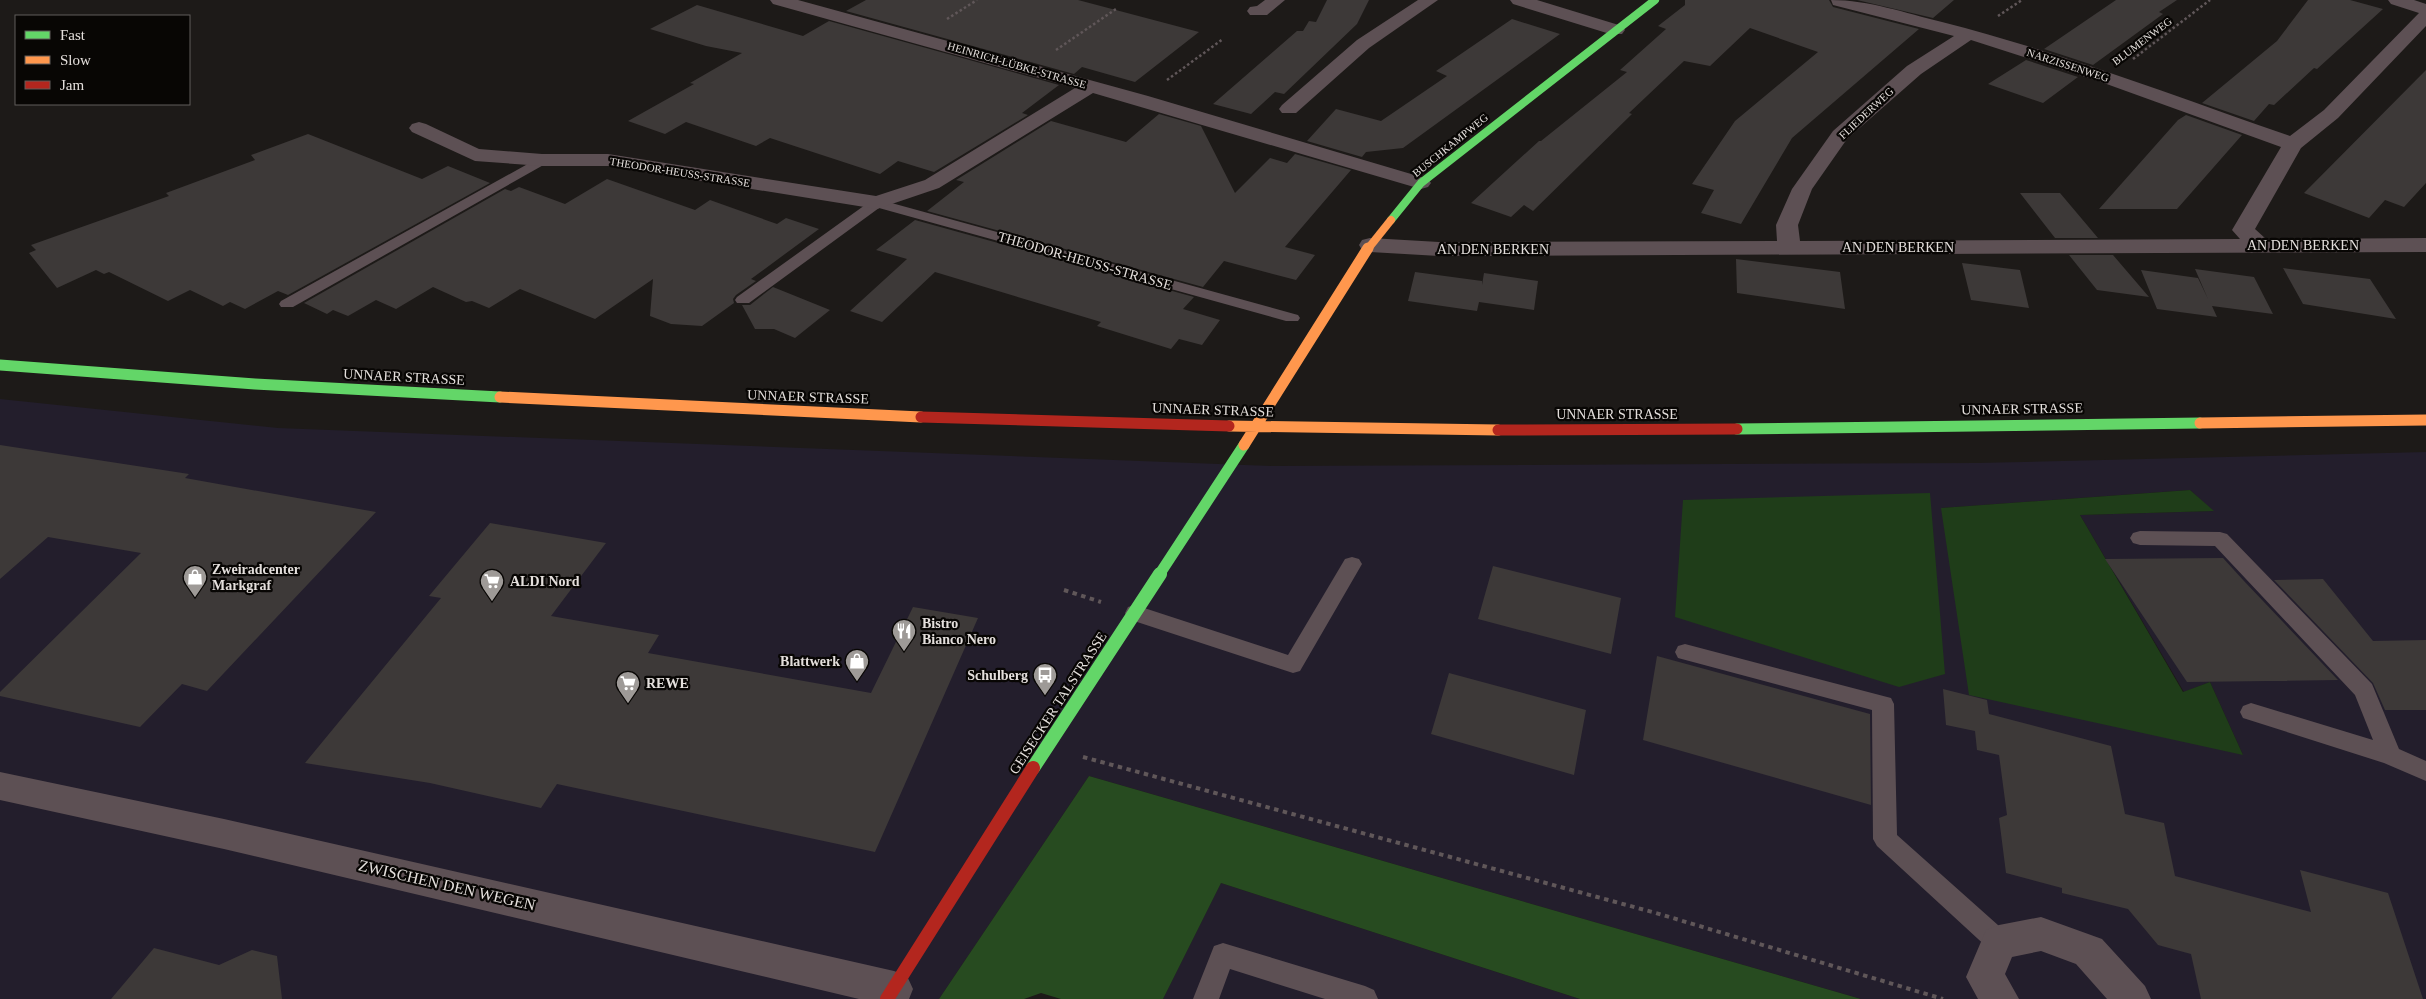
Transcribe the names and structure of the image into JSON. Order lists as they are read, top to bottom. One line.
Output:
{"streets":{"main road":["BUSCHKAMPWEG","UNNAER STRASSE","GEISECKER TALSTRASSE"],"street":["HEINRICH-LÜBKE-STRASSE","NARZISSENWEG","FLIEDERWEG","THEODOR-HEUSS-STRASSE","AN DEN BERKEN","ZWISCHEN DEN WEGEN"],"path":["BLUMENWEG"]},"crossings":[["BLUMENWEG","NARZISSENWEG"],["HEINRICH-LÜBKE-STRASSE","BUSCHKAMPWEG"],["HEINRICH-LÜBKE-STRASSE","THEODOR-HEUSS-STRASSE"],["NARZISSENWEG","FLIEDERWEG"],["FLIEDERWEG","AN DEN BERKEN"],["BUSCHKAMPWEG","AN DEN BERKEN"],["BUSCHKAMPWEG","UNNAER STRASSE"],["BUSCHKAMPWEG","GEISECKER TALSTRASSE"],["UNNAER STRASSE","GEISECKER TALSTRASSE"],["GEISECKER TALSTRASSE","ZWISCHEN DEN WEGEN"]],"places":{"shop":["Zweiradcenter Markgraf","Blattwerk"],"supermarket":["ALDI Nord","REWE"],"restaurant":["Bistro Bianco Nero"],"bus stop":["Schulberg"]},"legend":["Fast","Slow","Jam"]}
